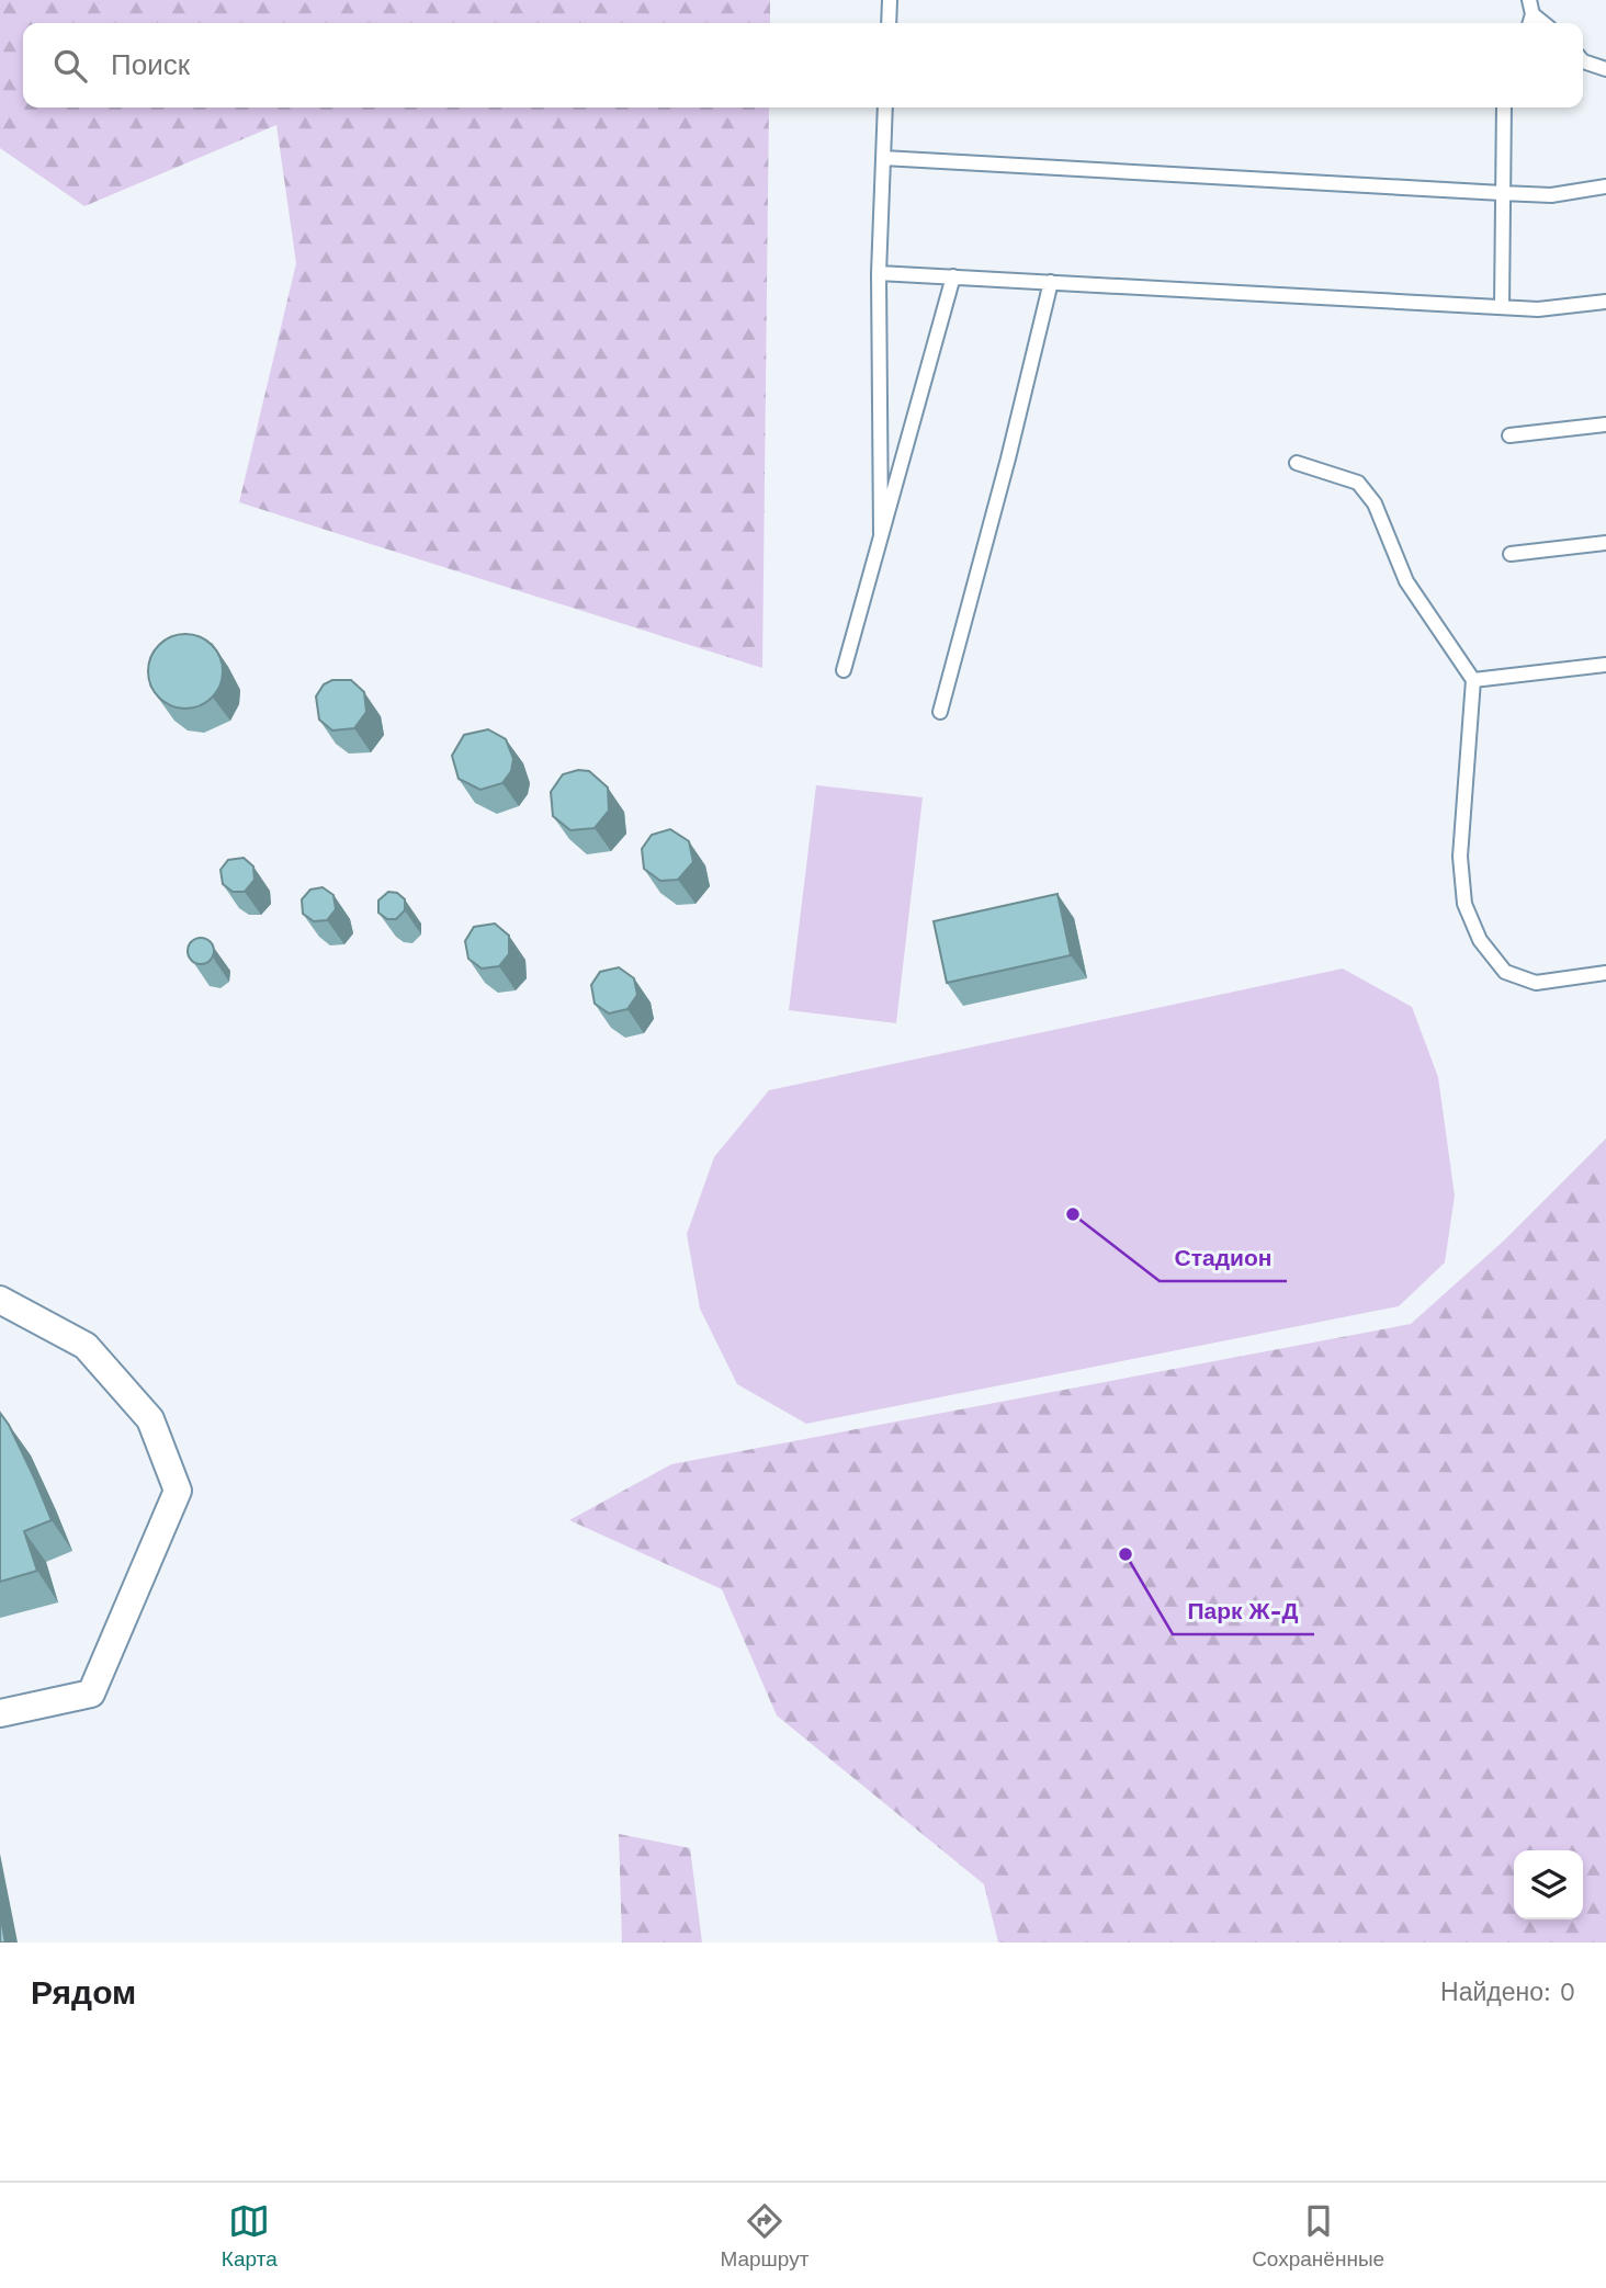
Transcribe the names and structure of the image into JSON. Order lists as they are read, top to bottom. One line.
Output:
{"places":["Стадион","Парк Ж-Д"],"page":{"search":"Поиск","heading":["Рядом","Найдено: 0"],"nav":["Карта","Маршрут","Сохранённые"]}}
